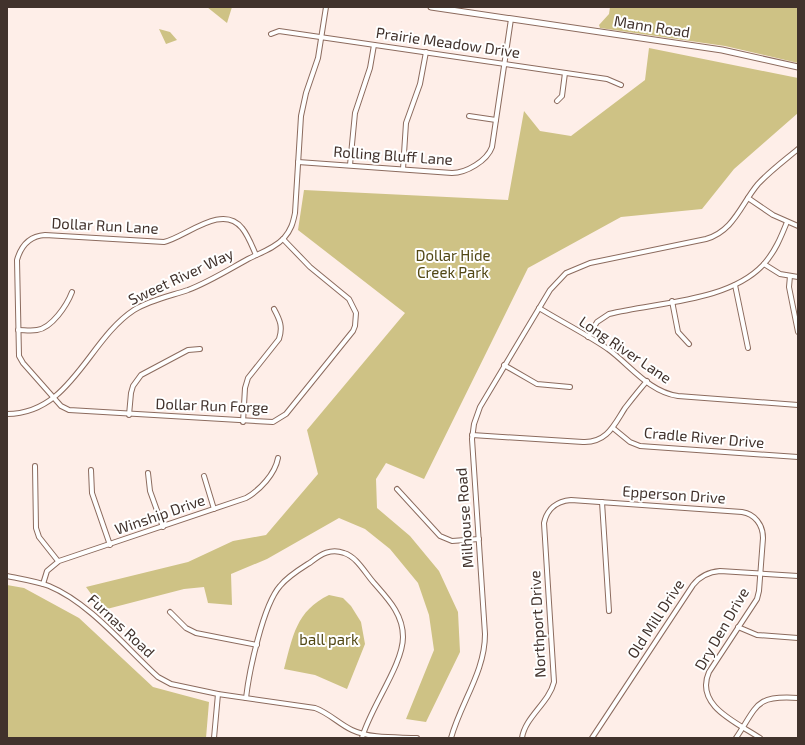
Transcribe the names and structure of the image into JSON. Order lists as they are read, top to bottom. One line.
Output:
{"streets":{"main road":["Mann Road"],"street":["Prairie Meadow Drive","Rolling Bluff Lane","Dollar Run Lane","Sweet River Way","Long River Lane","Dollar Run Forge","Cradle River Drive","Epperson Drive","Winship Drive","Milhouse Road","Old Mill Drive","Northport Drive","Furnas Road","Dry Den Drive"]},"crossings":[["Prairie Meadow Drive","Sweet River Way"],["Rolling Bluff Lane","Sweet River Way"],["Dollar Run Lane","Sweet River Way"],["Dollar Run Lane","Dollar Run Forge"],["Sweet River Way","Dollar Run Forge"],["Long River Lane","Milhouse Road"],["Epperson Drive","Old Mill Drive"],["Epperson Drive","Northport Drive"],["Epperson Drive","Dry Den Drive"],["Winship Drive","Furnas Road"],["Old Mill Drive","Dry Den Drive"]],"parks":["Dollar Hide Creek Park","ball park"]}
